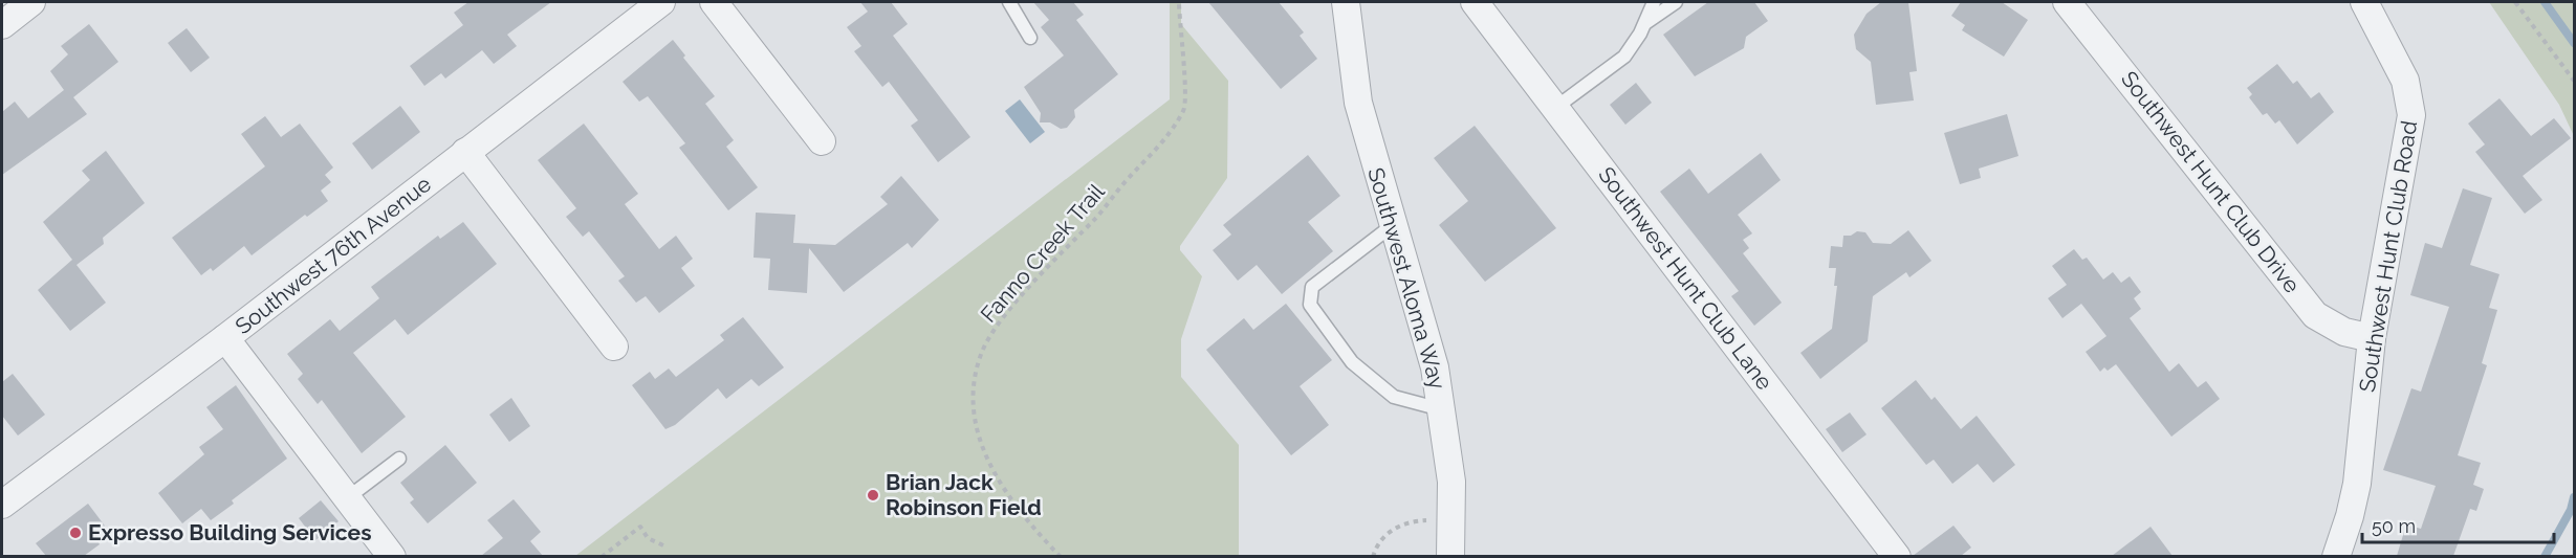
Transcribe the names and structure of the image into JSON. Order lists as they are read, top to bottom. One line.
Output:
{"streets":{"street":["Southwest Hunt Club Drive","Southwest 76th Avenue","Southwest Hunt Club Road","Southwest Aloma Way","Southwest Hunt Club Lane"],"path":["Fanno Creek Trail"]},"crossings":[["Southwest Hunt Club Drive","Southwest Hunt Club Road"]],"places":["Brian Jack Robinson Field","Expresso Building Services"],"scale_bar":"50 m"}
